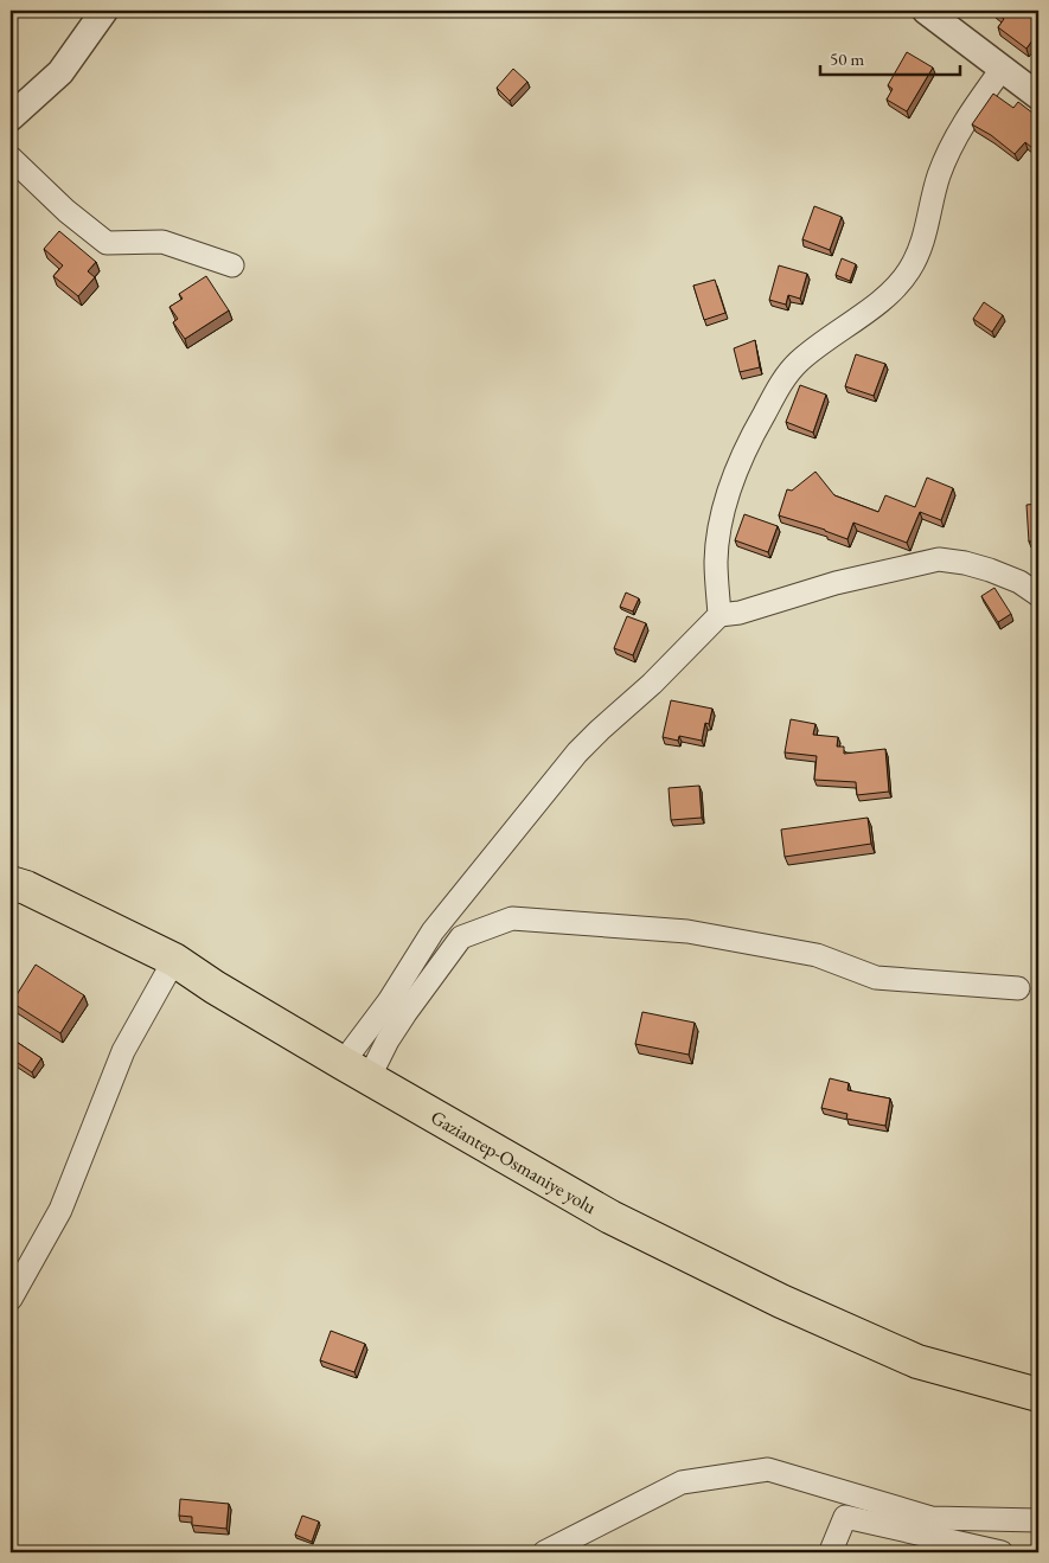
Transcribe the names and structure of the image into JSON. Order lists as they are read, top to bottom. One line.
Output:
{"streets":{"highway":["Gaziantep-Osmaniye yolu"]},"scale_bar":"50 m"}
